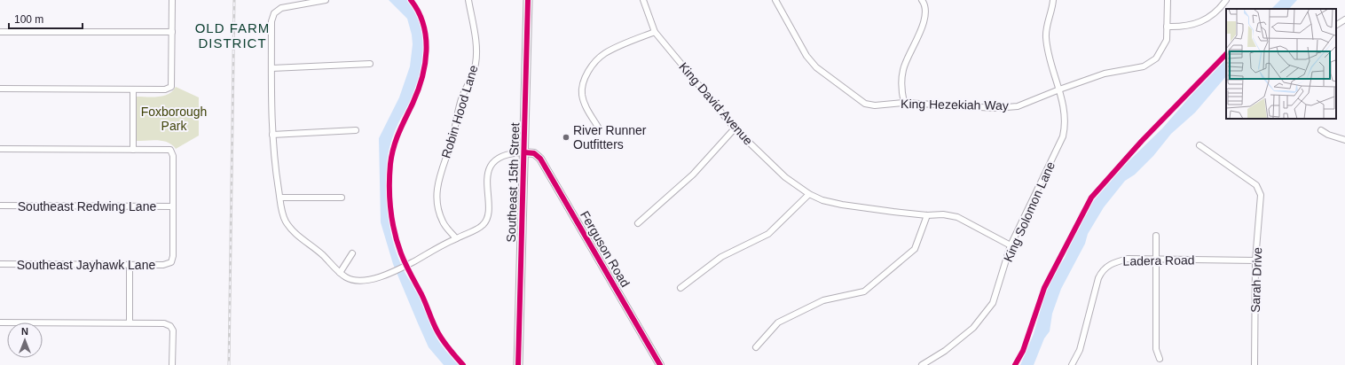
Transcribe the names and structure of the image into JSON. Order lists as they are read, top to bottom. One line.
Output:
{"streets":{"main road":["Southeast 15th Street"],"street":["King David Avenue","King Hezekiah Way","Robin Hood Lane","Southeast Redwing Lane","King Solomon Lane","Ferguson Road","Ladera Road","Southeast Jayhawk Lane","Sarah Drive"]},"crossings":[["King David Avenue","King Solomon Lane"],["King Hezekiah Way","King Solomon Lane"],["Southeast 15th Street","Ferguson Road"],["Southeast Redwing Lane","Southeast Jayhawk Lane"],["Ladera Road","Sarah Drive"]],"districts":["OLD FARM DISTRICT"],"parks":["Foxborough Park"],"places":["River Runner Outfitters"],"scale_bar":"100 m","north":"top"}
